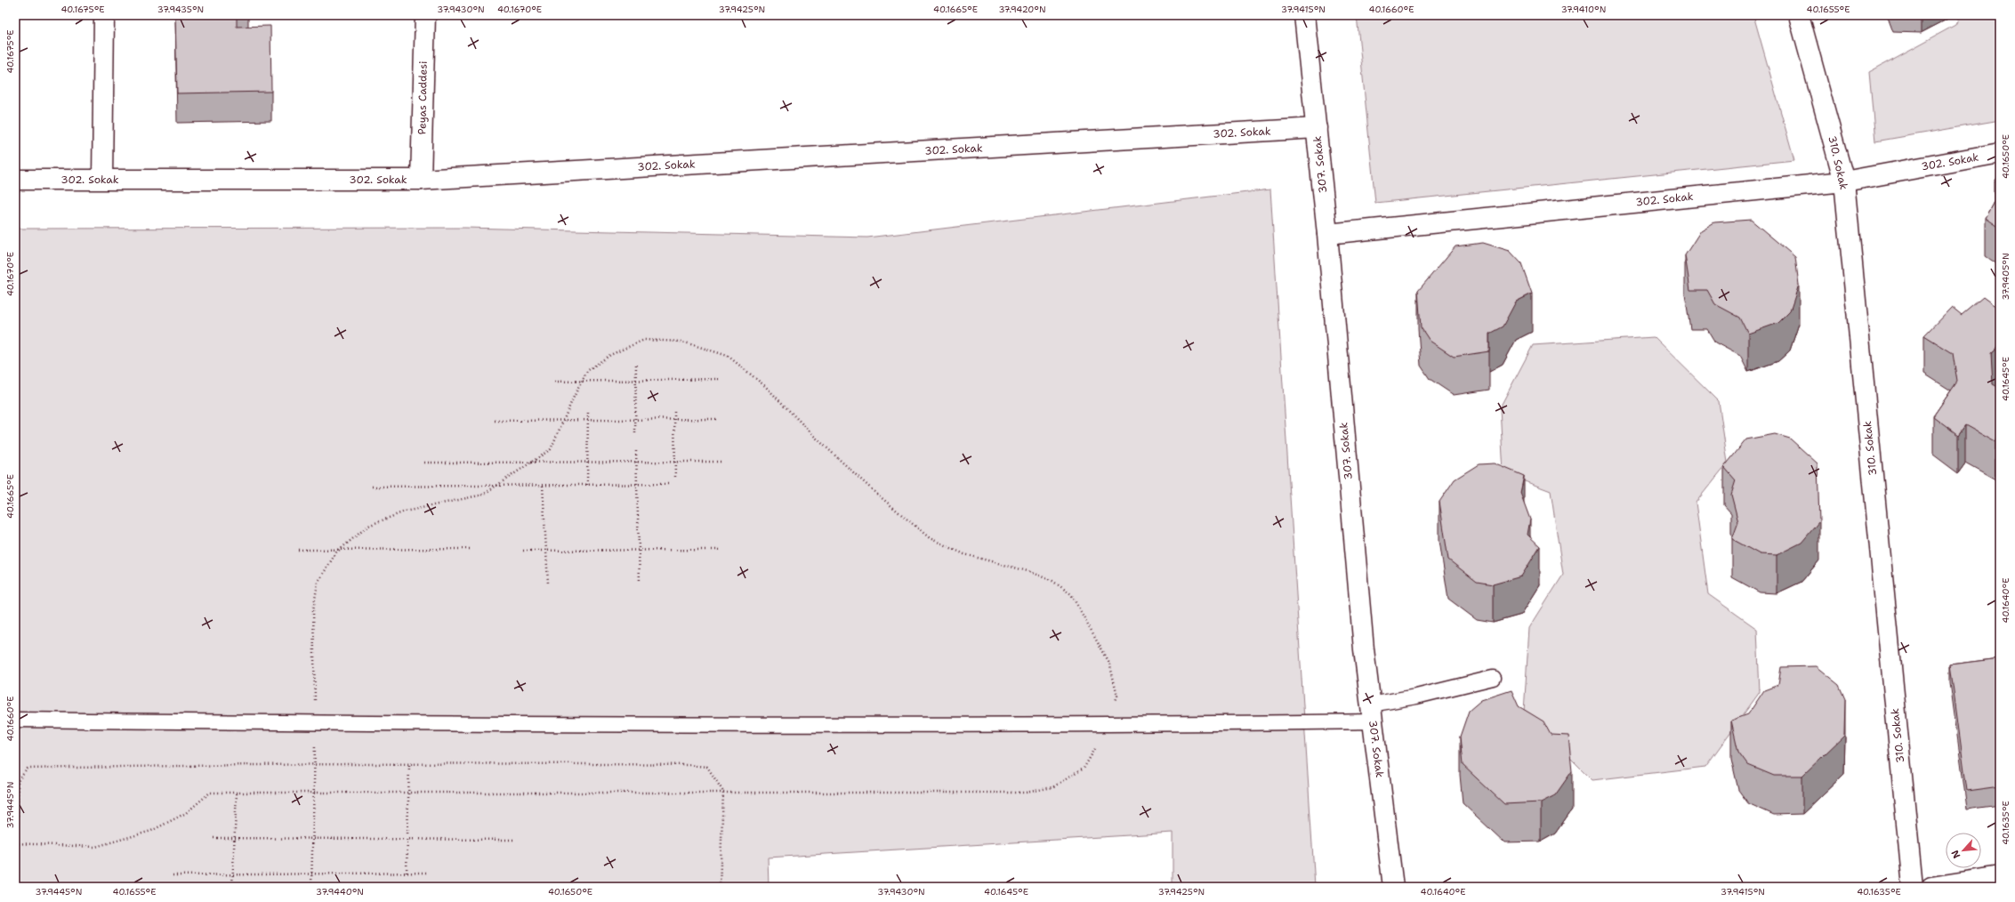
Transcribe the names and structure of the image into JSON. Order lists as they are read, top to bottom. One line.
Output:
{"streets":{"street":["Peyas Caddesi","302. Sokak","310. Sokak","307. Sokak"]},"crossings":[["Peyas Caddesi","302. Sokak"],["302. Sokak","310. Sokak"],["302. Sokak","307. Sokak"]],"north":"bottom left","coordinates":["40.1675°E","37.9435°N","37.9430°N","40.1670°E","37.9425°N","40.1665°E","37.9420°N","37.9415°N","40.1660°E","37.9410°N","40.1655°E","40.1650°E","37.9405°N","40.1645°E","40.1640°E","37.9445°N","40.1635°E","37.9440°N"]}
